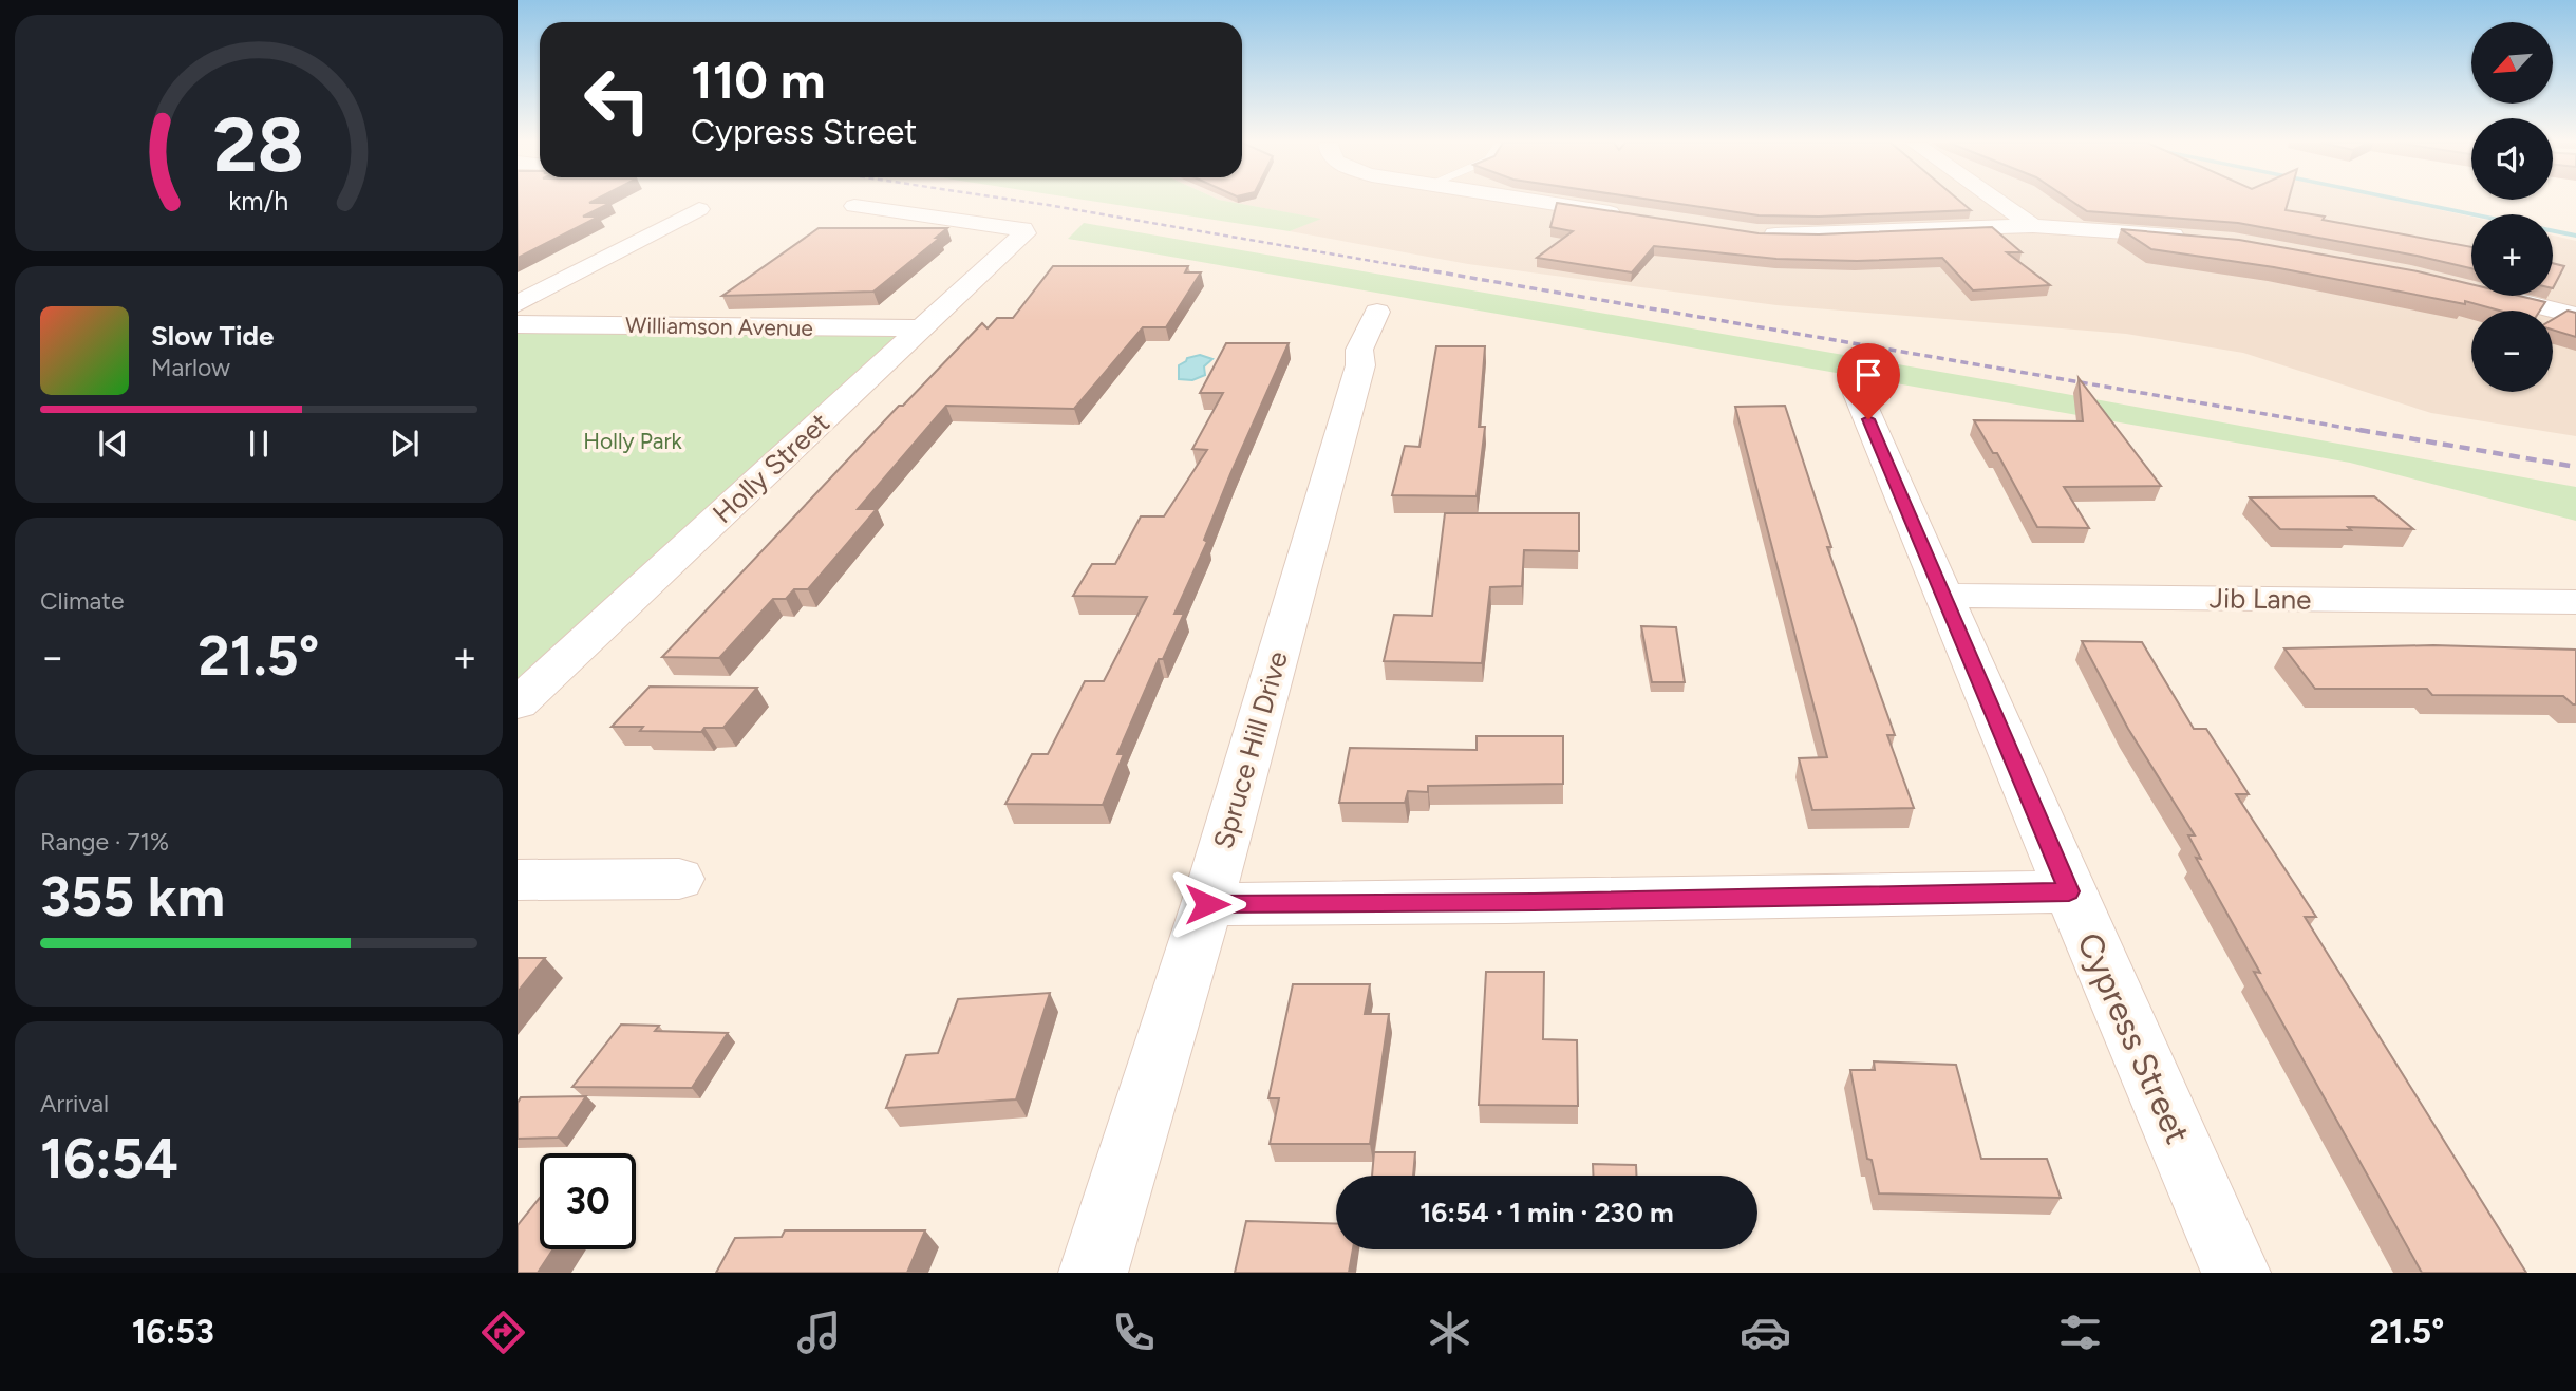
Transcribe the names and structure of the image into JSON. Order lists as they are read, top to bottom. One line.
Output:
{"streets":{"street":["Williamson Avenue","Holly Street","Jib Lane","Spruce Hill Drive","Cypress Street"]},"crossings":[["Williamson Avenue","Holly Street"],["Jib Lane","Cypress Street"]],"parks":["Holly Park"],"north":"bottom left","page":{"map_buttons":["+","−"],"turn":["110 m","Cypress Street"],"song":["Slow Tide","Marlow"],"tile":["Climate",["Range · 71%","355 km"],["Arrival","16:54"]],"heat":["−","21.5°","+"],"limit":"30","trip":"16:54 · 1 min · 230 m","tabs":["16:53","21.5°"],"gauge":["28","km/h"]}}
